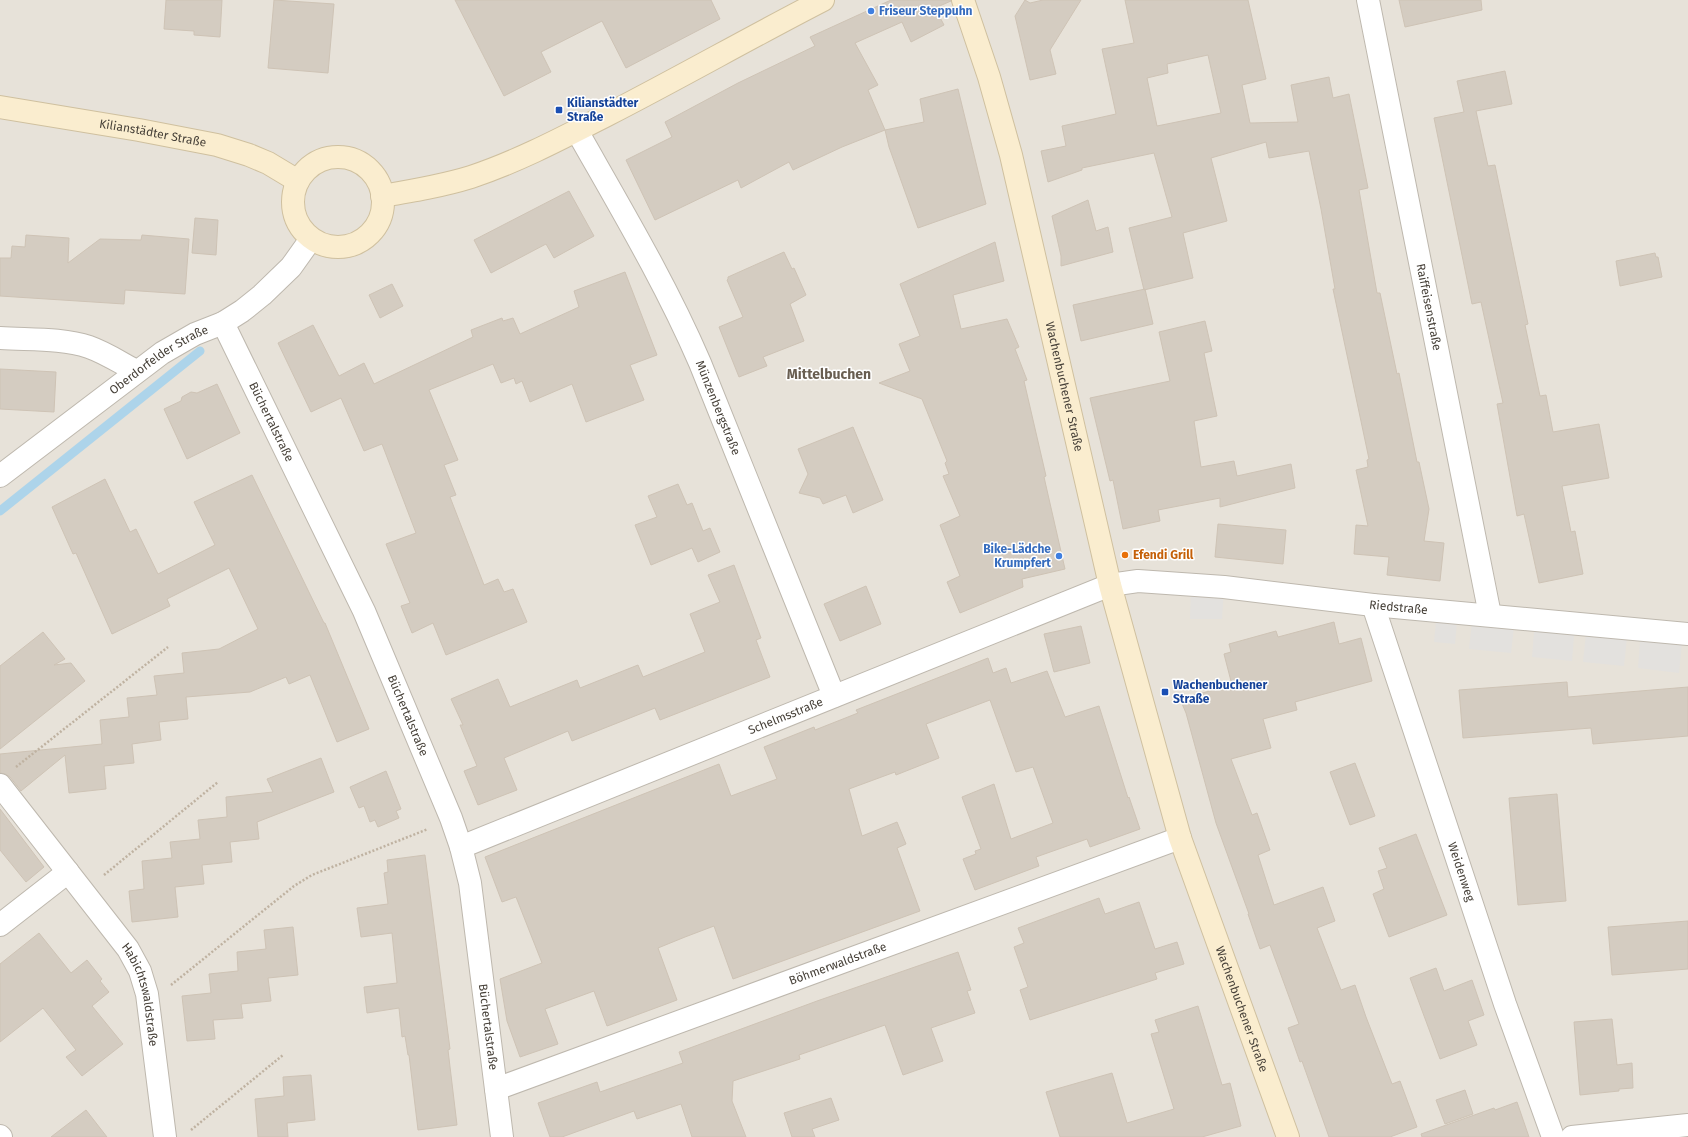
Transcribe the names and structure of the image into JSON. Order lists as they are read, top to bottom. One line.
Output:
{"streets":{"main road":["Kilianstädter Straße","Wachenbuchener Straße"],"street":["Raiffeisenstraße","Oberdorfelder Straße","Münzenbergstraße","Büchertalstraße","Riedstraße","Schelmsstraße","Weidenweg","Böhmerwaldstraße","Habichtswaldstraße"]},"crossings":[["Kilianstädter Straße","Oberdorfelder Straße"],["Raiffeisenstraße","Riedstraße"],["Oberdorfelder Straße","Büchertalstraße"],["Wachenbuchener Straße","Riedstraße"],["Wachenbuchener Straße","Schelmsstraße"],["Wachenbuchener Straße","Böhmerwaldstraße"],["Münzenbergstraße","Schelmsstraße"],["Büchertalstraße","Schelmsstraße"],["Büchertalstraße","Böhmerwaldstraße"],["Riedstraße","Schelmsstraße"],["Riedstraße","Weidenweg"]],"districts":["Mittelbuchen"],"places":{"other":["Friseur Steppuhn","Efendi Grill","Bike-Lädche Krumpfert"],"transit":["Kilianstädter Straße","Wachenbuchener Straße"]}}
